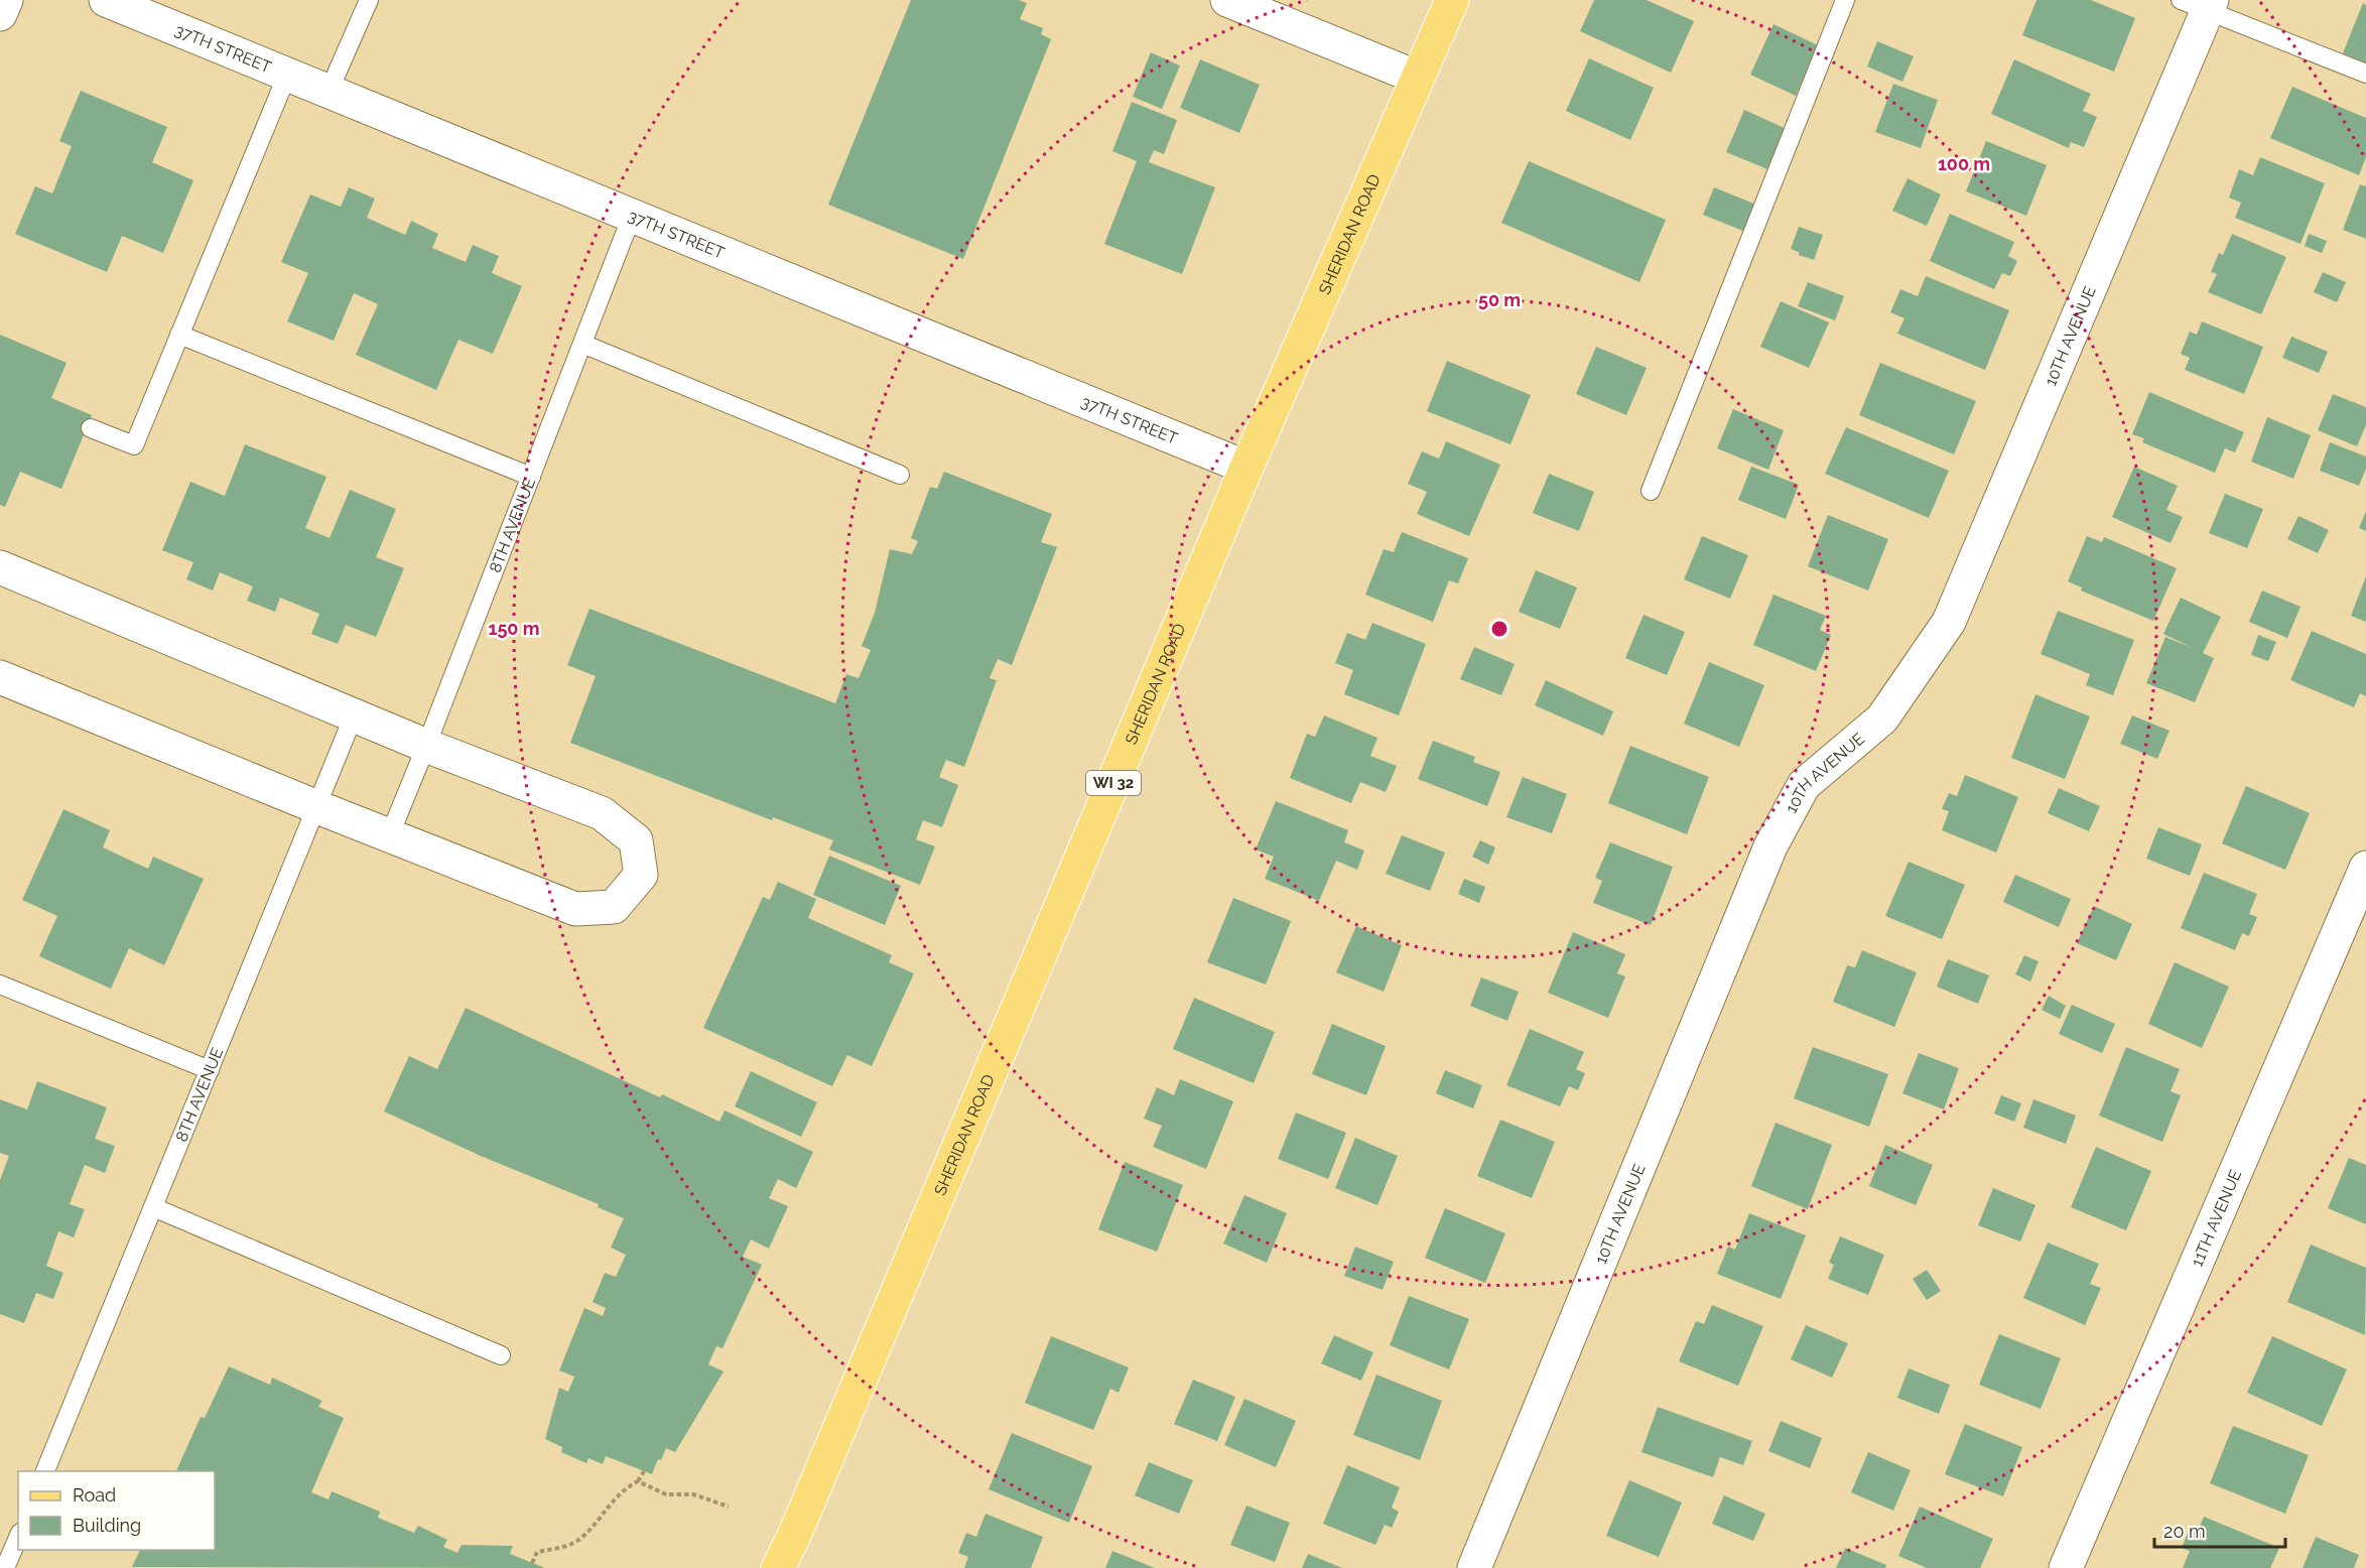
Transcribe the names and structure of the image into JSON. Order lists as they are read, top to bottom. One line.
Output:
{"streets":{"main road":["SHERIDAN ROAD","WI 32"],"street":["37TH STREET","10TH AVENUE","11TH AVENUE"],"lane":["8TH AVENUE"]},"crossings":[["37TH STREET","SHERIDAN ROAD"],["37TH STREET","8TH AVENUE"]],"legend":["Road","Building"],"scale_bar":"20 m","rings":["100 m","50 m","150 m"]}
